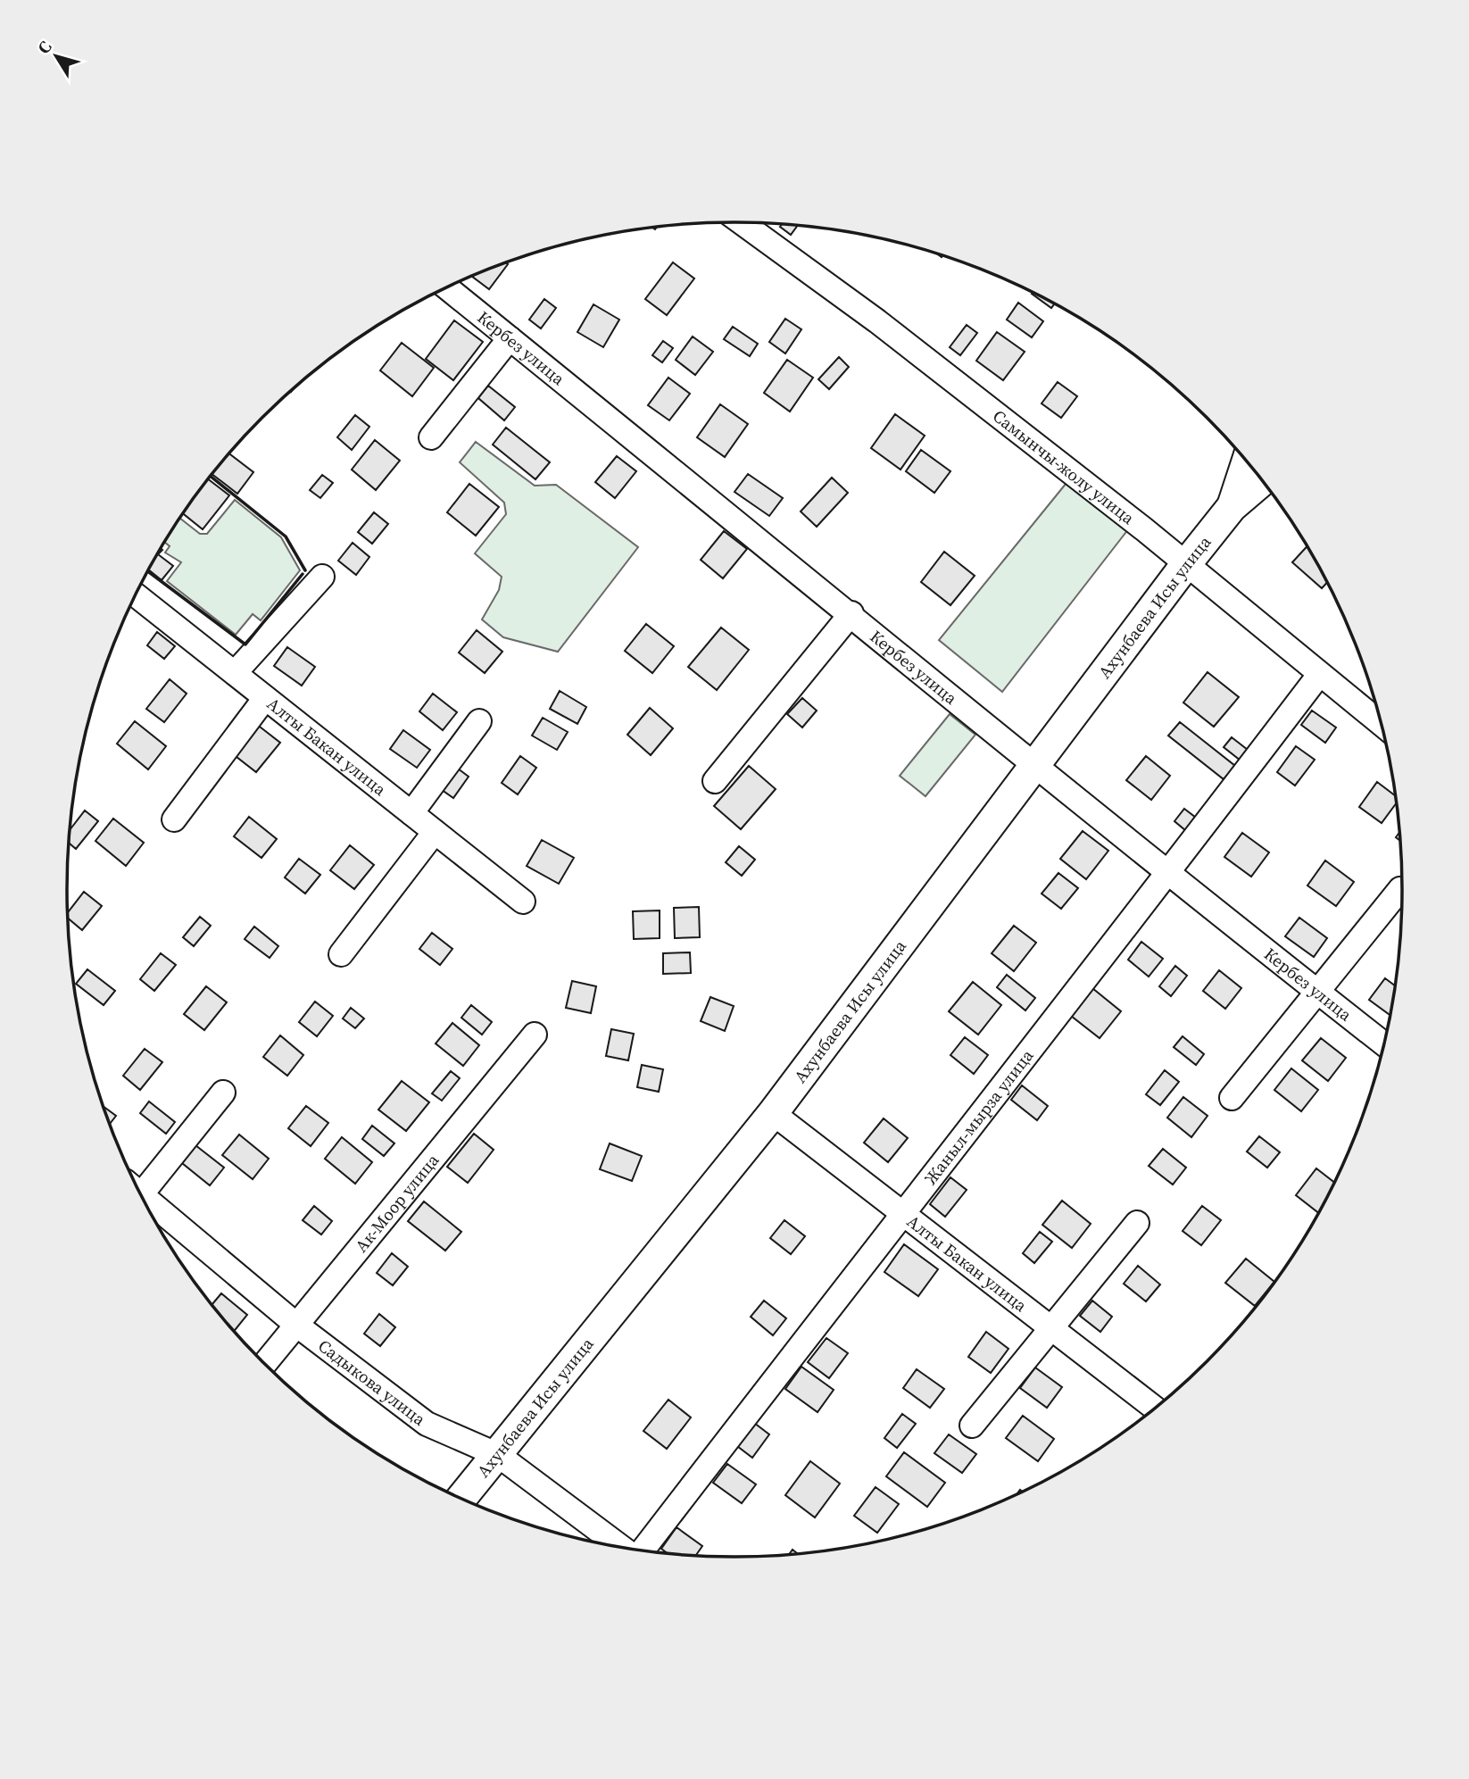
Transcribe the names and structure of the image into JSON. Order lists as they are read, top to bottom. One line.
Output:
{"streets":{"main road":["Ахунбаева Исы улица"],"street":["Кербез улица","Самынчы-жолу улица","Алты Бакан улица","Жаныл-мырза улица","Ак-Моор улица","Садыкова улица"]},"crossings":[["Кербез улица","Ахунбаева Исы улица"],["Кербез улица","Жаныл-мырза улица"],["Самынчы-жолу улица","Ахунбаева Исы улица"],["Самынчы-жолу улица","Жаныл-мырза улица"],["Ахунбаева Исы улица","Алты Бакан улица"],["Ахунбаева Исы улица","Садыкова улица"],["Алты Бакан улица","Жаныл-мырза улица"],["Ак-Моор улица","Садыкова улица"]],"north":"top left"}
